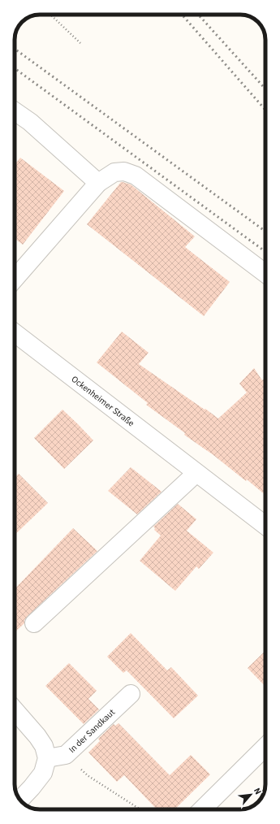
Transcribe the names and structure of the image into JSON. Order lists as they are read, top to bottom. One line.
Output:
{"streets":{"main road":["Ockenheimer Straße","In der Sandkaut"]},"north":"top right"}
